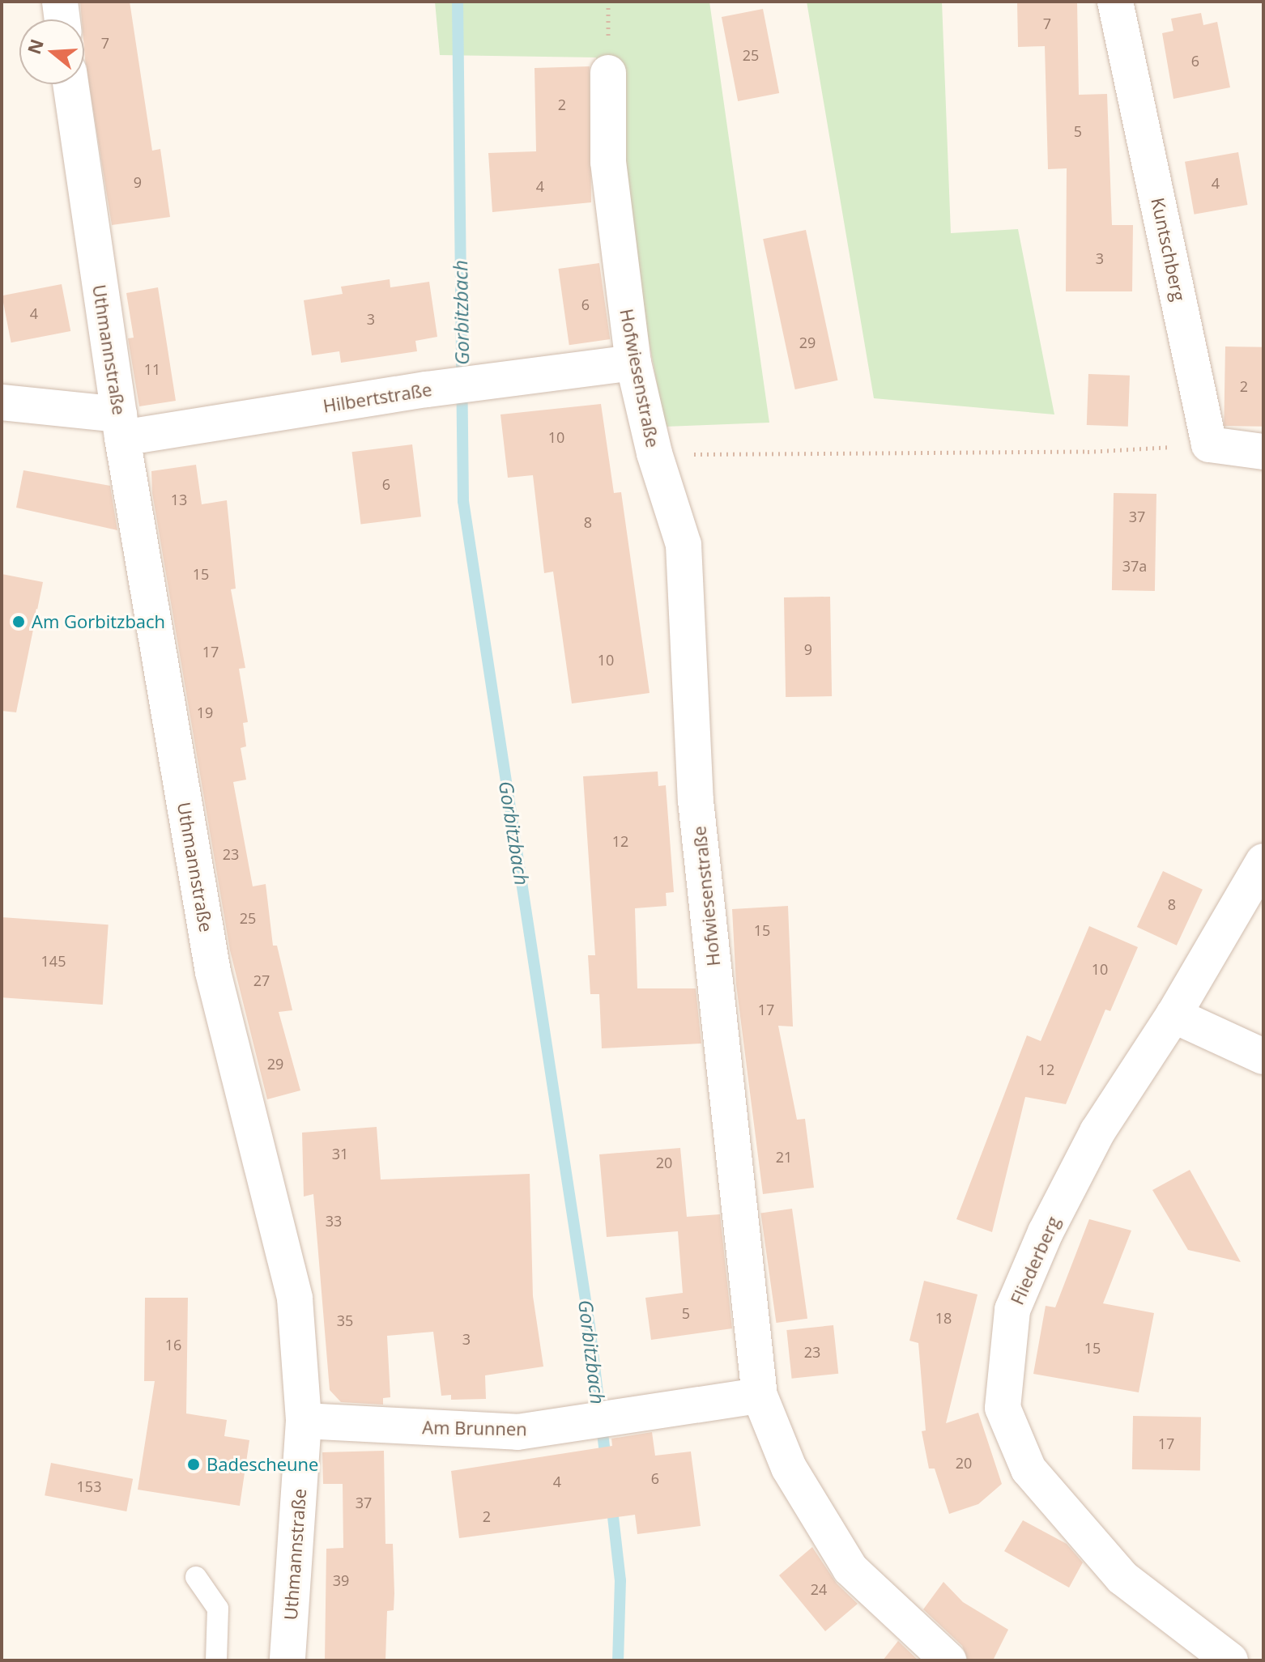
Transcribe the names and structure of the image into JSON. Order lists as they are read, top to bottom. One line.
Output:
{"streets":{"street":["Kuntschberg","Uthmannstraße","Hofwiesenstraße","Hilbertstraße","Fliederberg","Am Brunnen"]},"crossings":[["Uthmannstraße","Hilbertstraße"],["Uthmannstraße","Am Brunnen"],["Hofwiesenstraße","Hilbertstraße"],["Hofwiesenstraße","Am Brunnen"]],"water":["Gorbitzbach"],"places":["Am Gorbitzbach","Badescheune"],"house_numbers":["7","7","25","6","2","5","9","4","4","3","6","4","3","29","11","2","10","6","13","37","8","37a","15","9","17","10","19","12","23","8","25","15","145","10","27","17","29","12","31","21","20","33","5","18","35","3","16","15","23","17","20","6","4","153","37","2","39","24"],"north":"left"}
